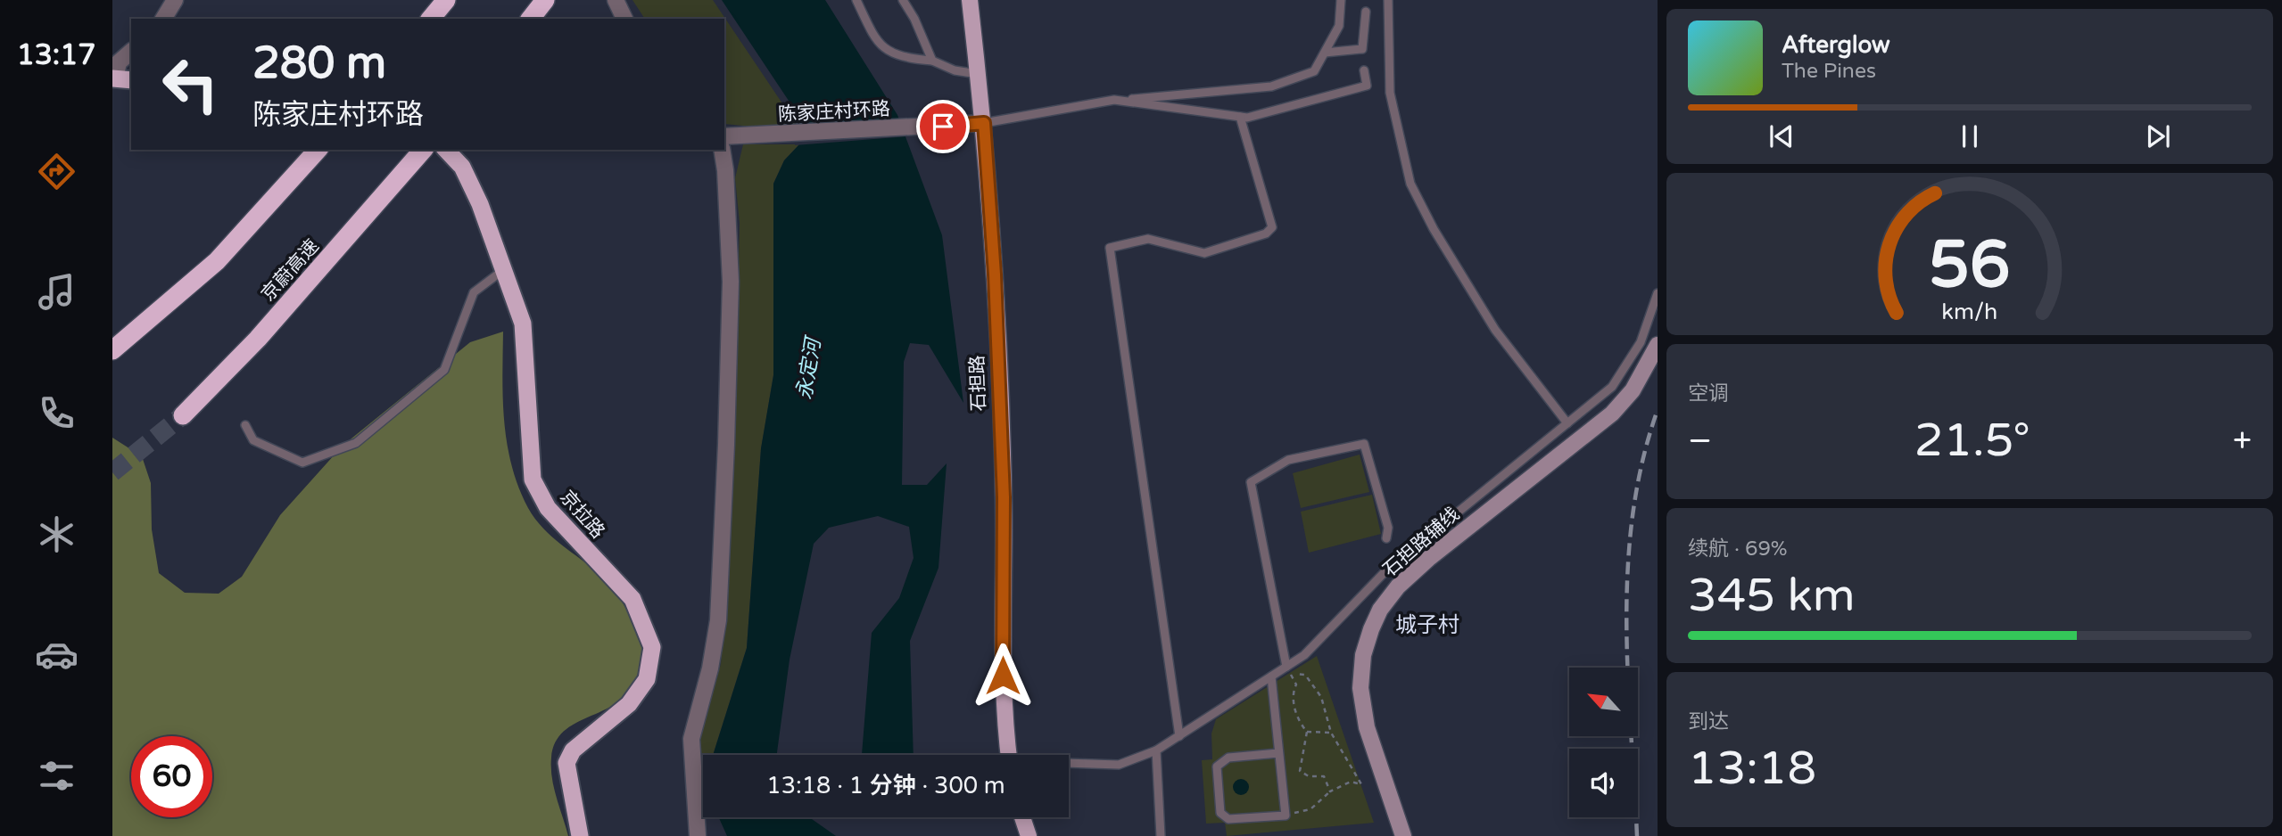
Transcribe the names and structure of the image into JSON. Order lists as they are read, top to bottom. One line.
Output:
{"streets":{"highway":["京蔚高速","京拉路"],"main road":["石担路","石担路辅线"],"street":["陈家庄村环路"]},"crossings":[["陈家庄村环路","石担路"]],"districts":["城子村"],"water":["永定河"],"north":"top left","page":{"tabs":"13:17","turn":["280 m","陈家庄村环路"],"song":["Afterglow","The Pines"],"tile":["空调",["续航 · 69%","345 km"],["到达","13:18"]],"heat":["−","21.5°","+"],"limit":"60","trip":"13:18 · 1 分钟 · 300 m","gauge":["56","km/h"]}}
